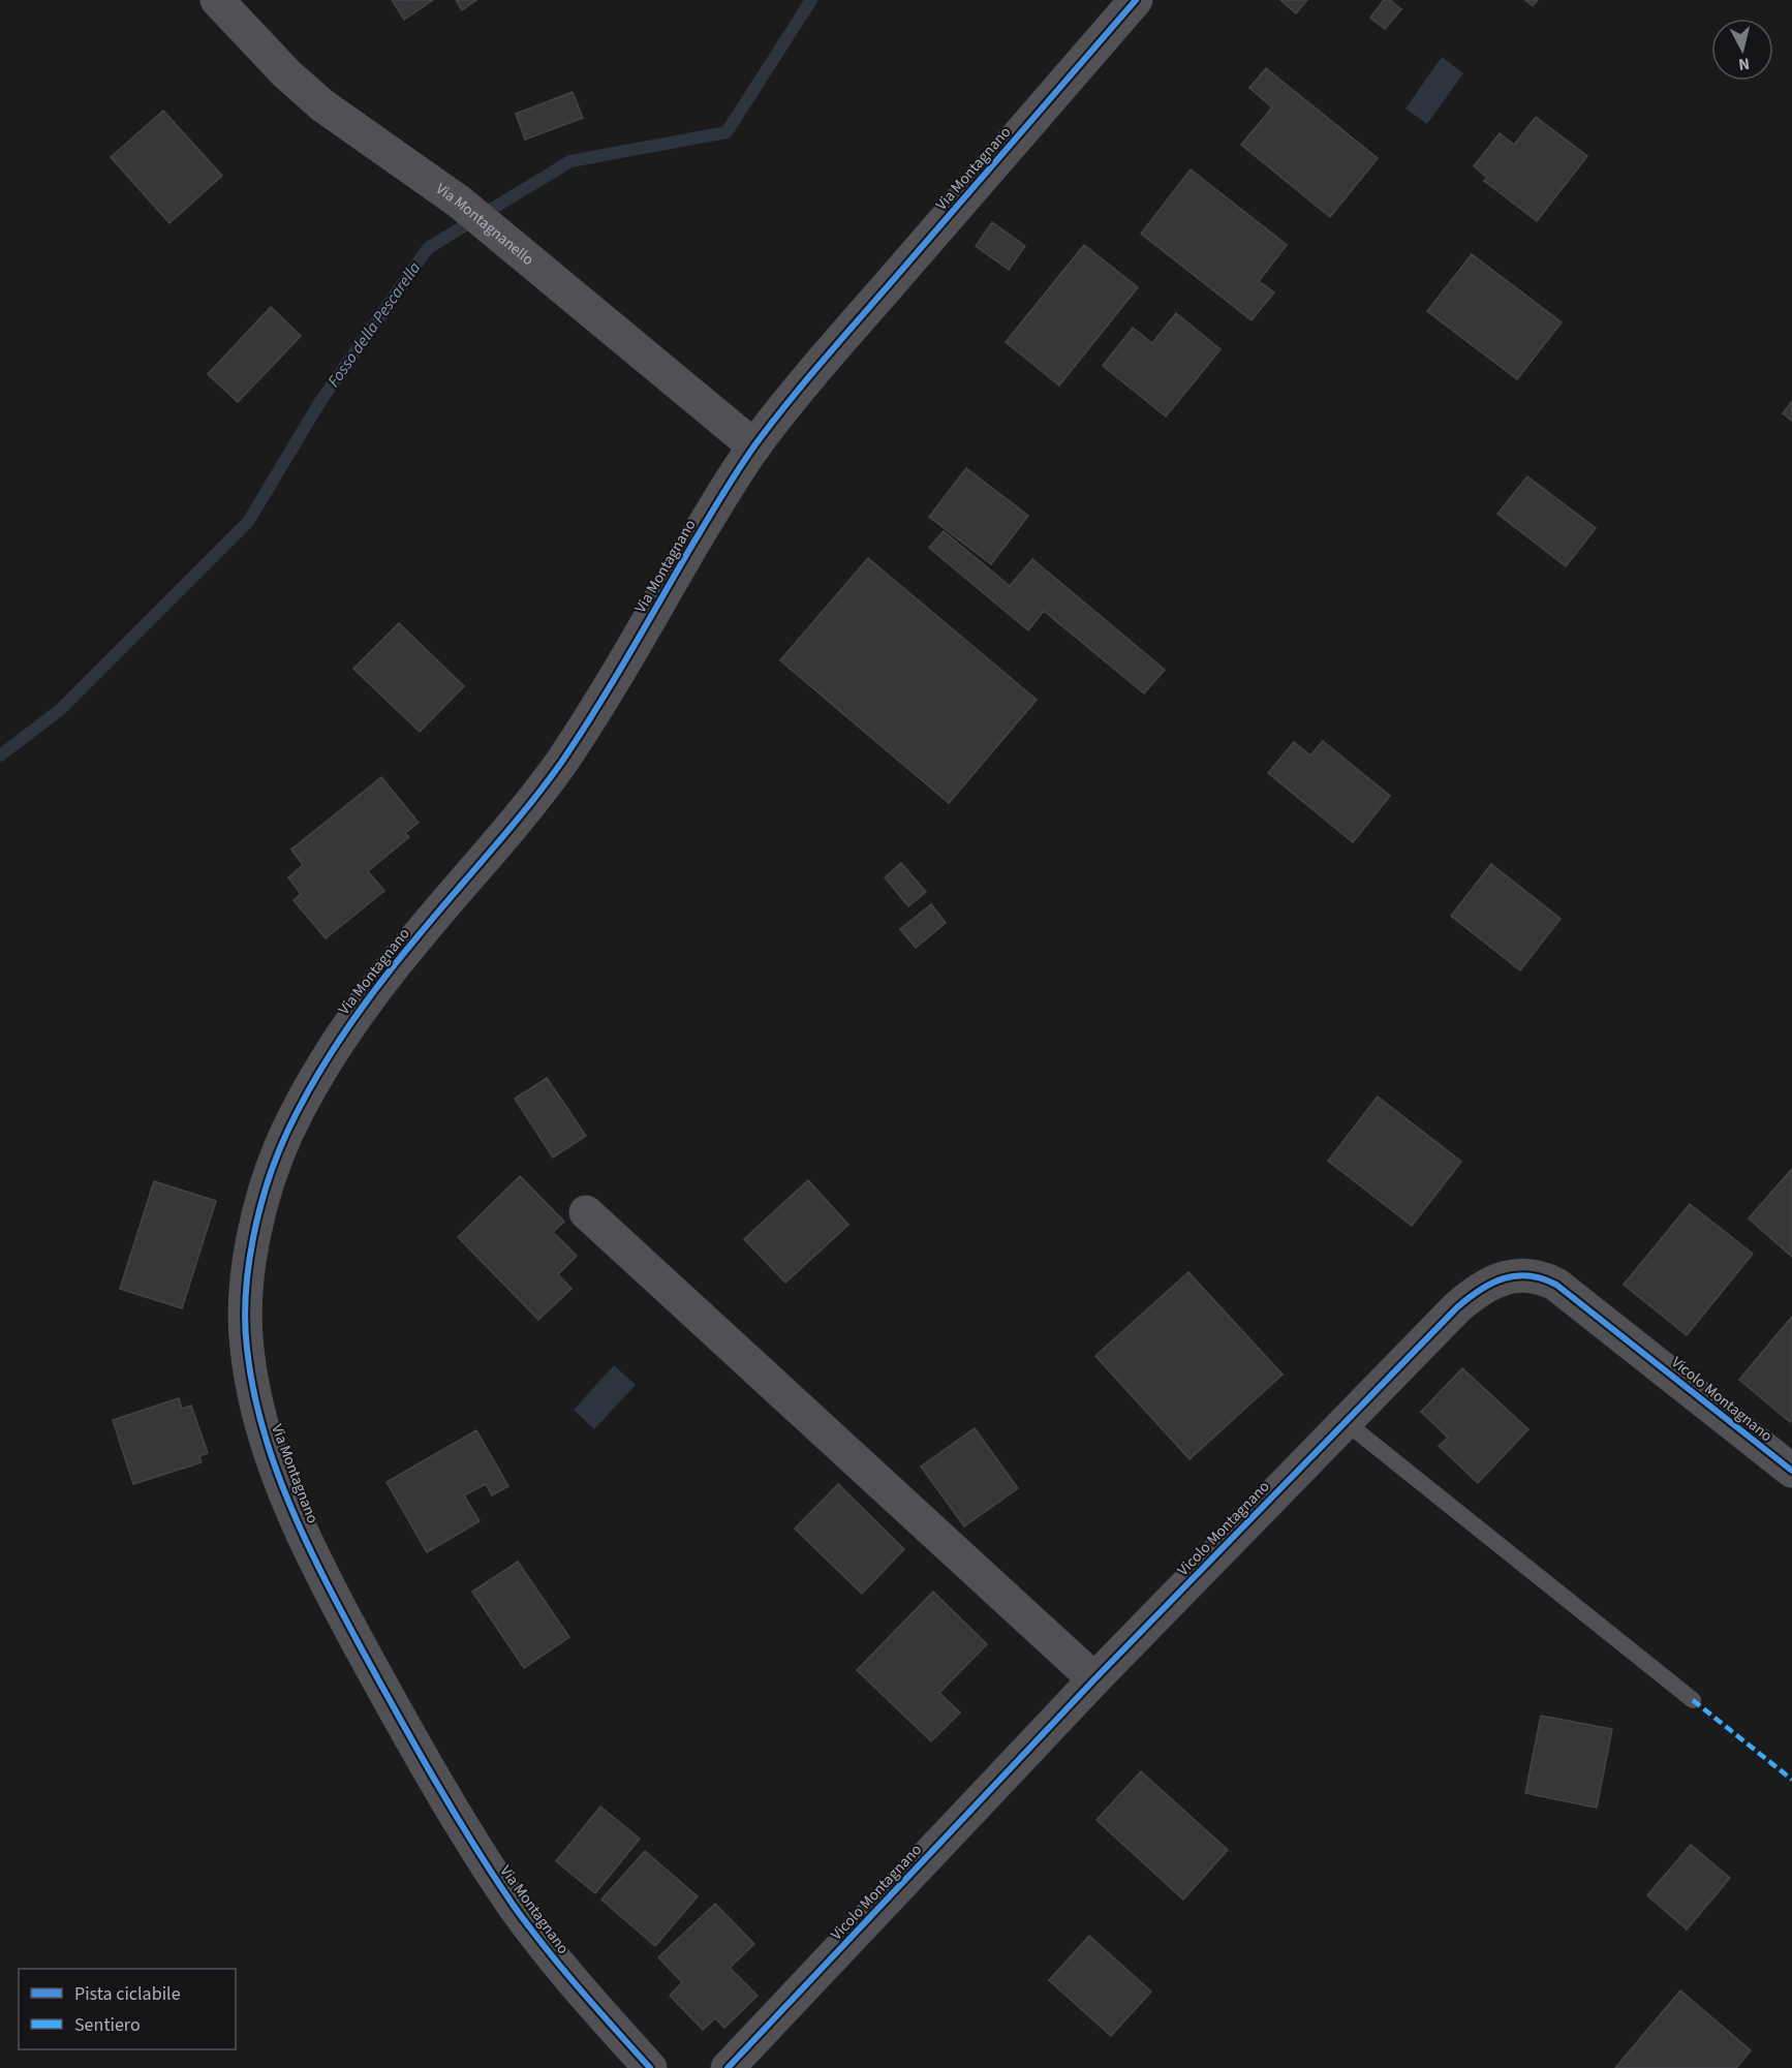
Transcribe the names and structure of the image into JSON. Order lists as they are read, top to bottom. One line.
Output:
{"streets":{"street":["Via Montagnano","Via Montagnanello","Vicolo Montagnano"]},"crossings":[["Via Montagnano","Via Montagnanello"]],"water":["Fosso della Pescarella"],"legend":["Pista ciclabile","Sentiero"],"north":"bottom"}
